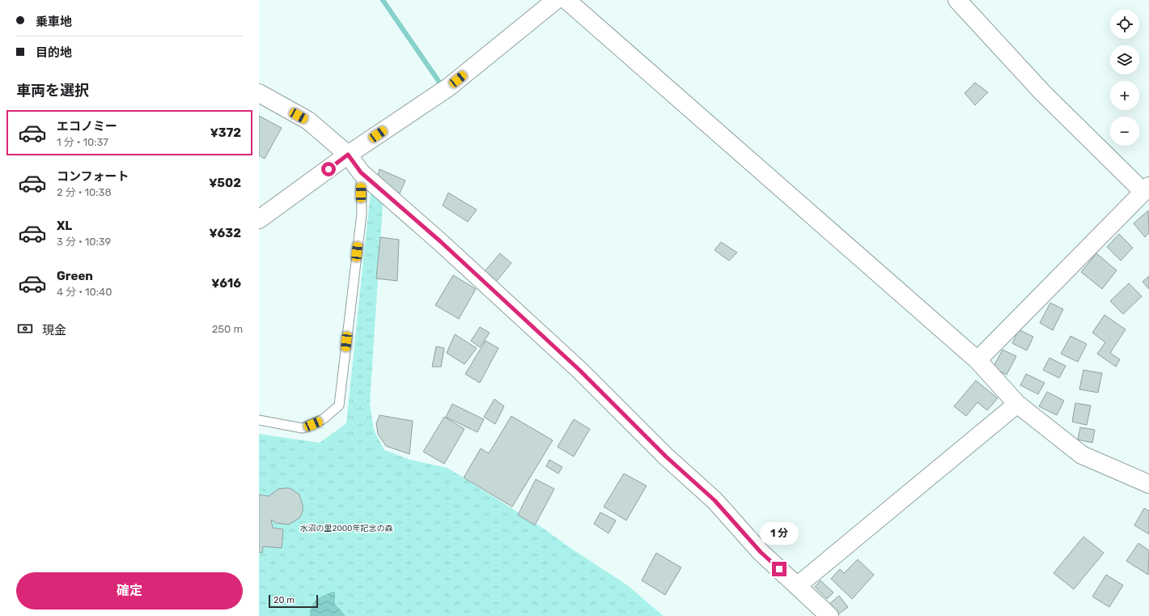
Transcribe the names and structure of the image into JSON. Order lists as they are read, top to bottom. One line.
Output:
{"parks":["水沼の里2000年記念の森"],"scale_bar":"20 m","page":{"banner":["乗車地","目的地"],"map_buttons":["+","−"],"heading":"車両を選択","list":[{"name":"エコノミー","note":"1 分 · 10:37","value":"¥372"},{"name":"コンフォート","note":"2 分 · 10:38","value":"¥502"},{"name":"XL","note":"3 分 · 10:39","value":"¥632"},{"name":"Green","note":"4 分 · 10:40","value":"¥616"}],"pay":["現金","250 m"],"bubble":"1 分","buttons":"確定","scale":"20 m"}}
